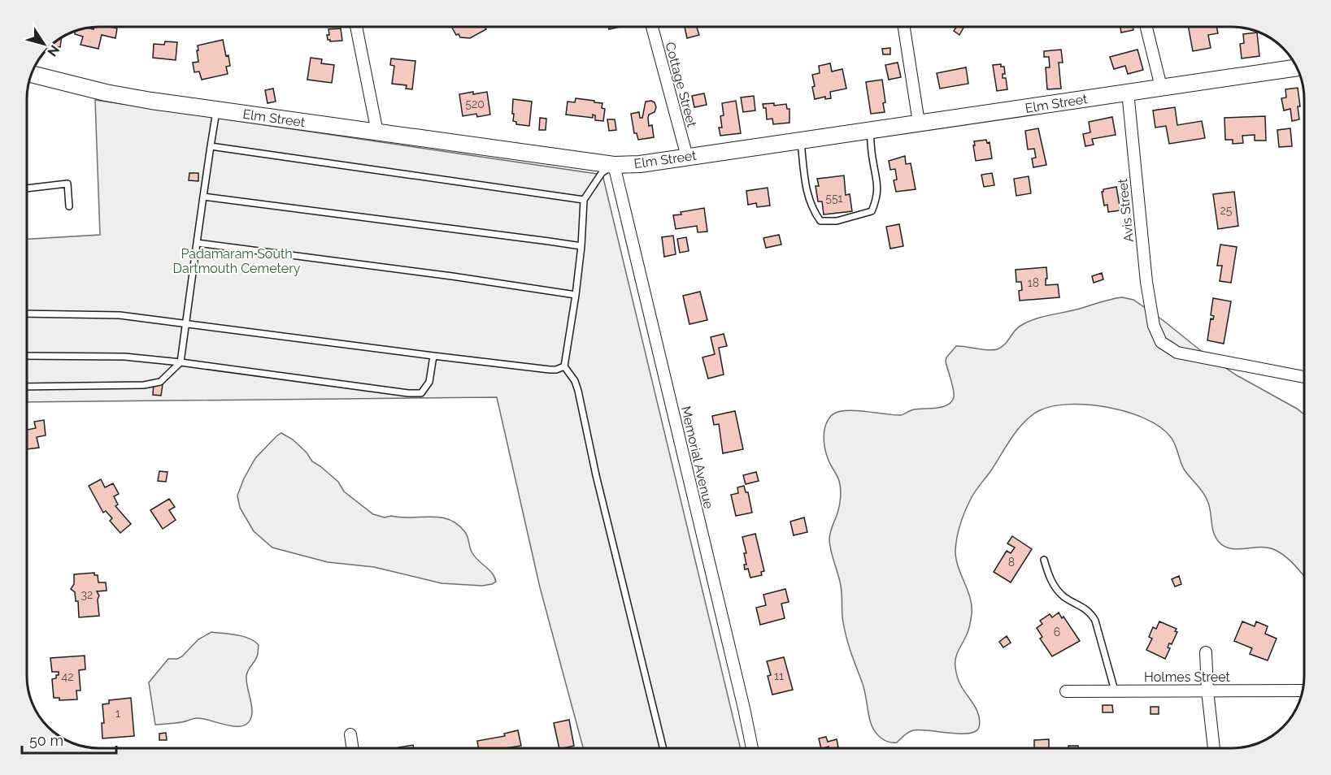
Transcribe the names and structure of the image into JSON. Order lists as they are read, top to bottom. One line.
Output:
{"streets":{"street":["Cottage Street","Elm Street","Avis Street","Memorial Avenue","Holmes Street"]},"crossings":[["Cottage Street","Elm Street"],["Elm Street","Avis Street"],["Elm Street","Memorial Avenue"]],"parks":["Padamaram South Dartmouth Cemetery"],"house_numbers":["520","551","25","18","8","32","6","11","42","1"],"scale_bar":"50 m","north":"bottom right"}
